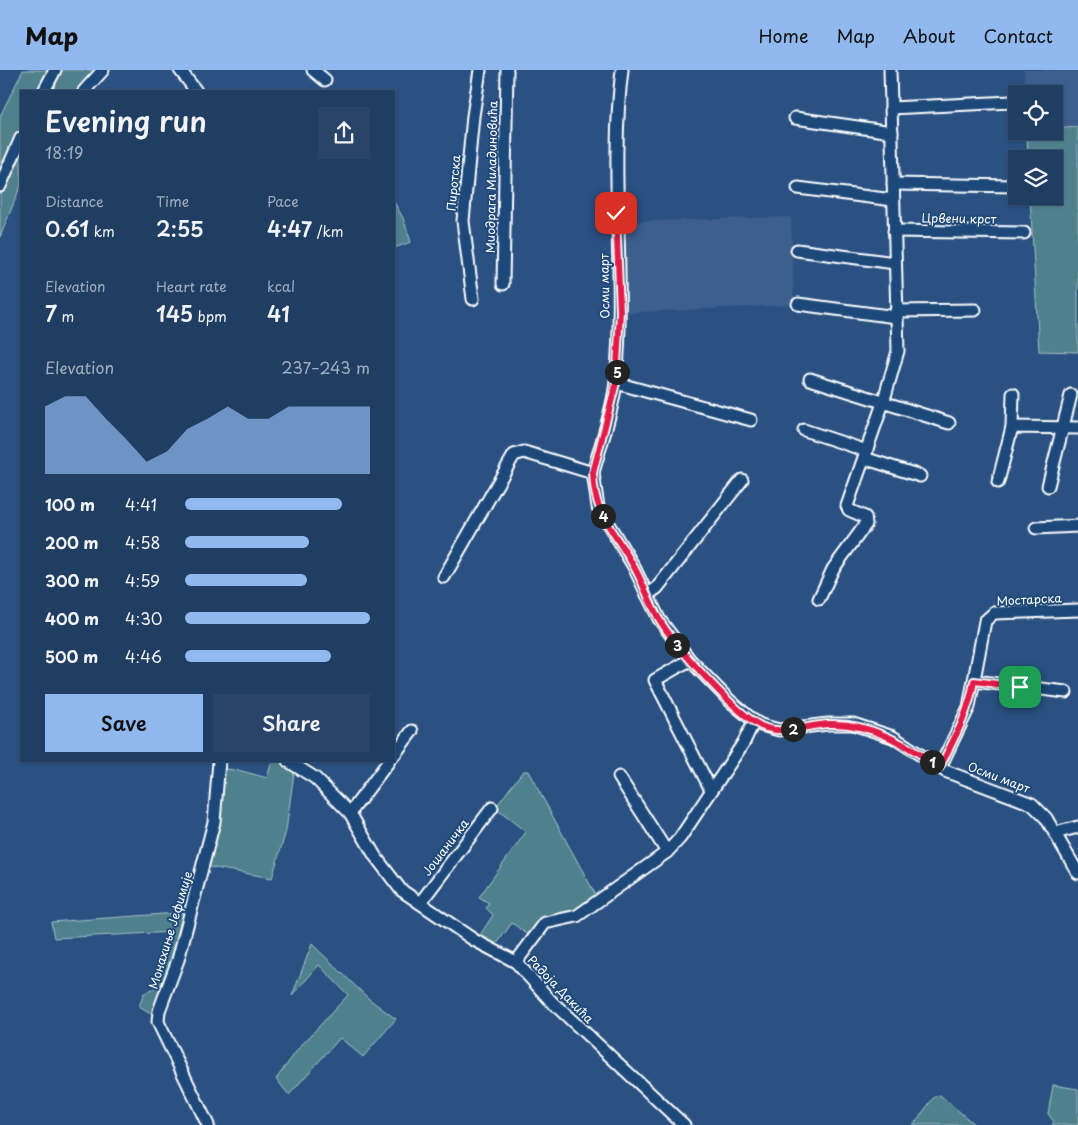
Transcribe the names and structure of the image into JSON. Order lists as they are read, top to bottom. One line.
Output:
{"streets":{"street":["Миодрага Миладиновића","Пиротска","Црвени крст","Осми март","Мостарска","Јошаничка","Монахиње Јефимије","Радоја Дакића"]},"crossings":[["Осми март","Мостарска"],["Осми март","Радоја Дакића"]],"page":{"header":"Map","nav":["Home","Map","About","Contact"],"heading":["Evening run","18:19"],"stats":[["Distance","0.61 km"],["Time","2:55"],["Pace","4:47 /km"],["Elevation","7 m"],["Heart rate","145 bpm"],["kcal","41"]],"chart":["Elevation","237–243 m"],"pins":["5","4","3","2","1"],"list":[{"name":"100 m","note":"4:41"},{"name":"200 m","note":"4:58"},{"name":"300 m","note":"4:59"},{"name":"400 m","note":"4:30"},{"name":"500 m","note":"4:46"}],"buttons":["Save","Share"]}}
